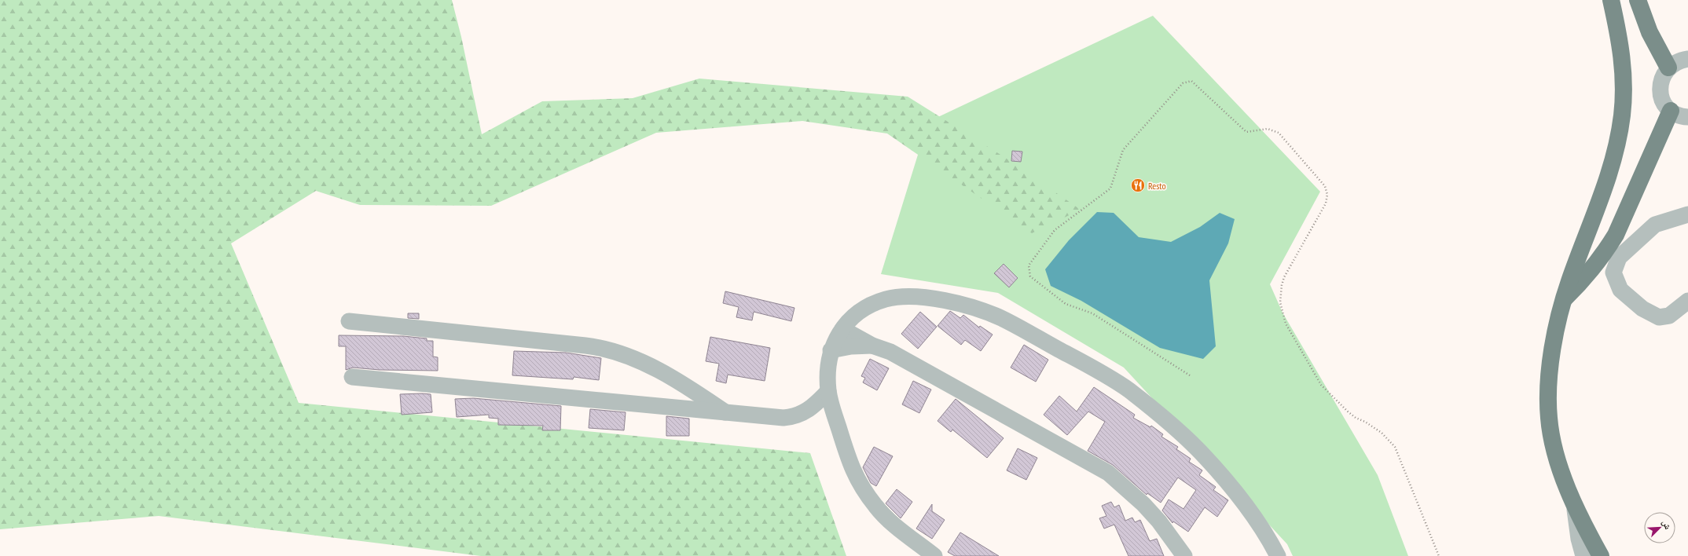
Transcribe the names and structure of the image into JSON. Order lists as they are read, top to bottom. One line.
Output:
{"places":{"restaurant":["Resto"]},"north":"top right"}
